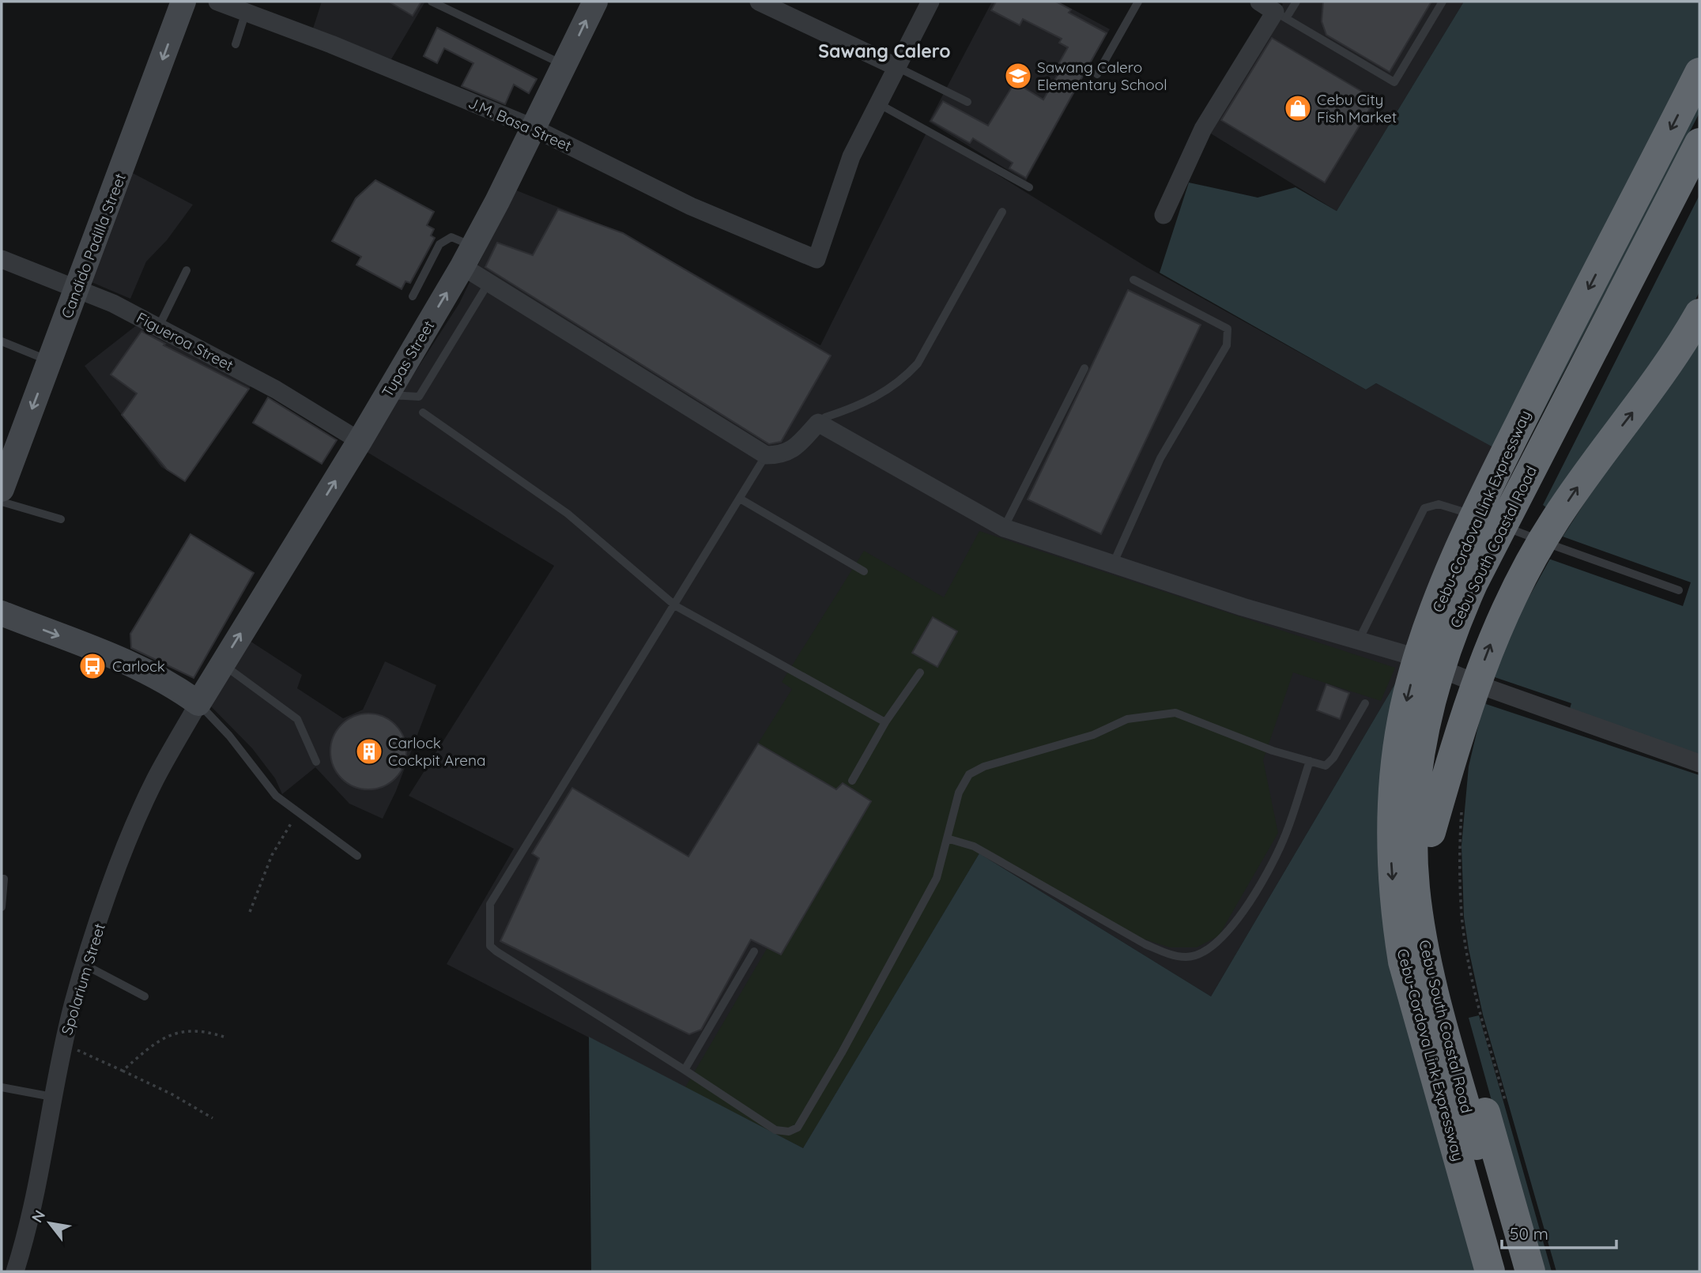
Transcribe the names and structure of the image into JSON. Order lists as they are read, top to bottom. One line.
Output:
{"streets":{"highway":["Cebu-Cordova Link Expressway","Cebu South Coastal Road"],"street":["J.M. Basa Street","Candido Padilla Street","Figueroa Street","Tupas Street","Spolarium Street"]},"crossings":[["J.M. Basa Street","Tupas Street"],["Candido Padilla Street","Figueroa Street"],["Figueroa Street","Tupas Street"],["Tupas Street","Spolarium Street"]],"one_way":["Candido Padilla Street","Tupas Street"],"districts":["Sawang Calero"],"places":{"school or university":["Sawang Calero Elementary School"],"shop":["Cebu City Fish Market"],"bus stop":["Carlock"],"building":["Carlock Cockpit Arena"]},"scale_bar":"50 m","north":"top left"}
